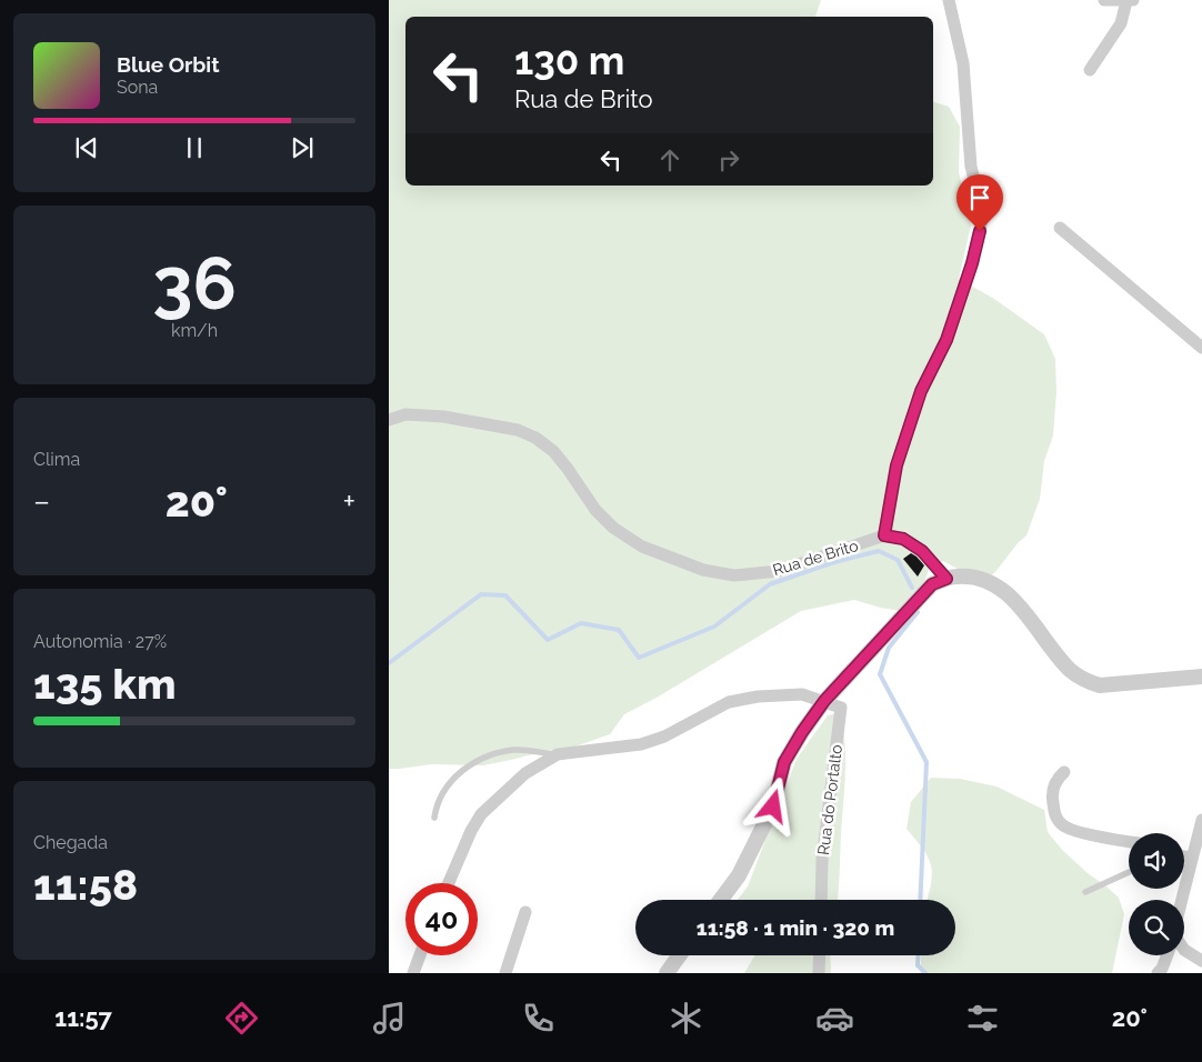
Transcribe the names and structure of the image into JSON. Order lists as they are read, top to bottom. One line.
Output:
{"streets":{"street":["Rua de Brito","Rua do Portalto"]},"page":{"turn":["130 m","Rua de Brito"],"song":["Blue Orbit","Sona"],"tile":[["36","km/h"],"Clima",["Autonomia · 27%","135 km"],["Chegada","11:58"]],"heat":["−","20°","+"],"limit":"40","trip":"11:58 · 1 min · 320 m","tabs":["11:57","20°"]}}
